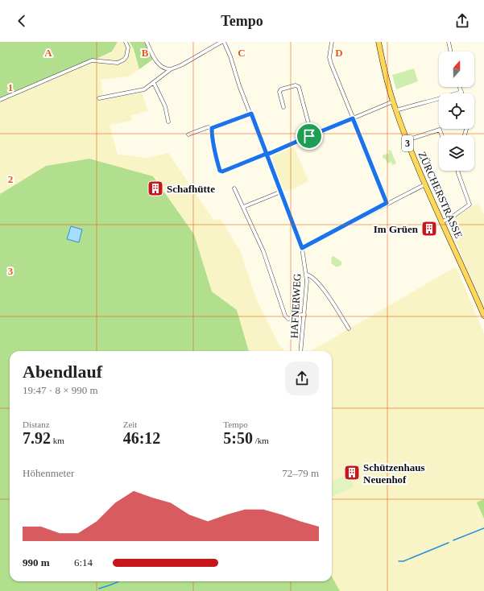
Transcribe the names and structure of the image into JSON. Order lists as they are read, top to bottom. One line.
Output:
{"streets":{"main road":["3","ZÜRCHERSTRASSE"],"street":["HAFNERWEG"]},"places":{"building":["Schafhütte","Im Grüen","Schützenhaus Neuenhof"]},"north":"top","page":{"header":"Tempo","heading":["Abendlauf","19:47 · 8 × 990 m"],"stats":[["Distanz","7.92 km"],["Zeit","46:12"],["Tempo","5:50 /km"]],"chart":["Höhenmeter","72–79 m"],"list":[{"name":"990 m","note":"6:14"}]},"grid":{"columns":["A","B","C","D"],"rows":["1","2","3"]}}
